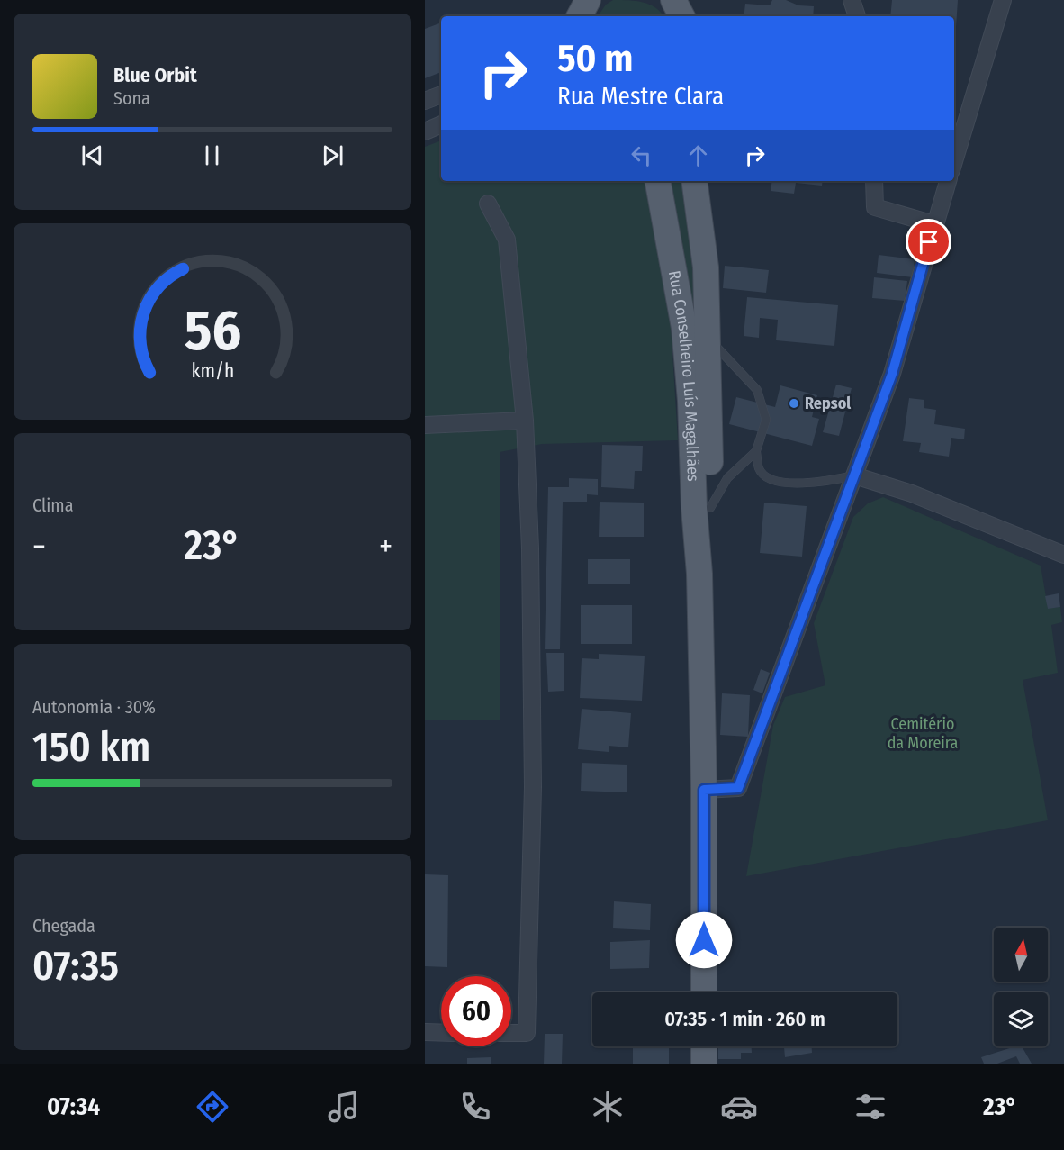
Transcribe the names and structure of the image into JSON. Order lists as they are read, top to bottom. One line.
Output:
{"streets":{"main road":["Rua Conselheiro Luís Magalhães"]},"parks":["Cemitério da Moreira"],"places":["Repsol"],"north":"top","page":{"turn":["50 m","Rua Mestre Clara"],"song":["Blue Orbit","Sona"],"tile":["Clima",["Autonomia · 30%","150 km"],["Chegada","07:35"]],"heat":["−","23°","+"],"limit":"60","trip":"07:35 · 1 min · 260 m","tabs":["07:34","23°"],"gauge":["56","km/h"]}}
